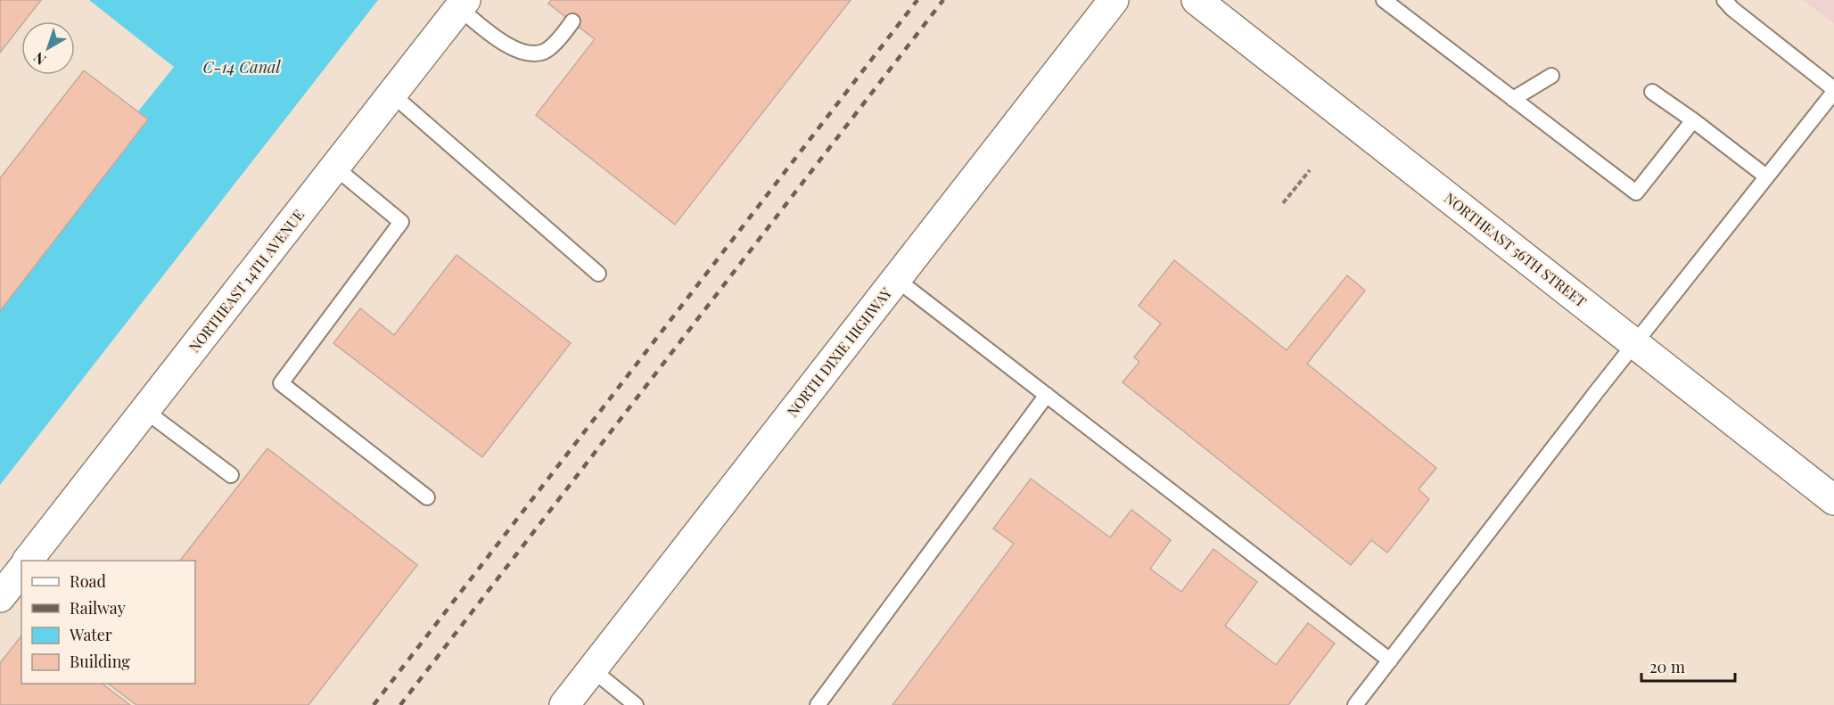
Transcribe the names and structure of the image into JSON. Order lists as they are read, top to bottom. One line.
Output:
{"streets":{"street":["NORTHEAST 56TH STREET","NORTHEAST 14TH AVENUE","NORTH DIXIE HIGHWAY"]},"water":["C-14 Canal"],"legend":["Road","Railway","Water","Building"],"scale_bar":"20 m","north":"bottom left"}
